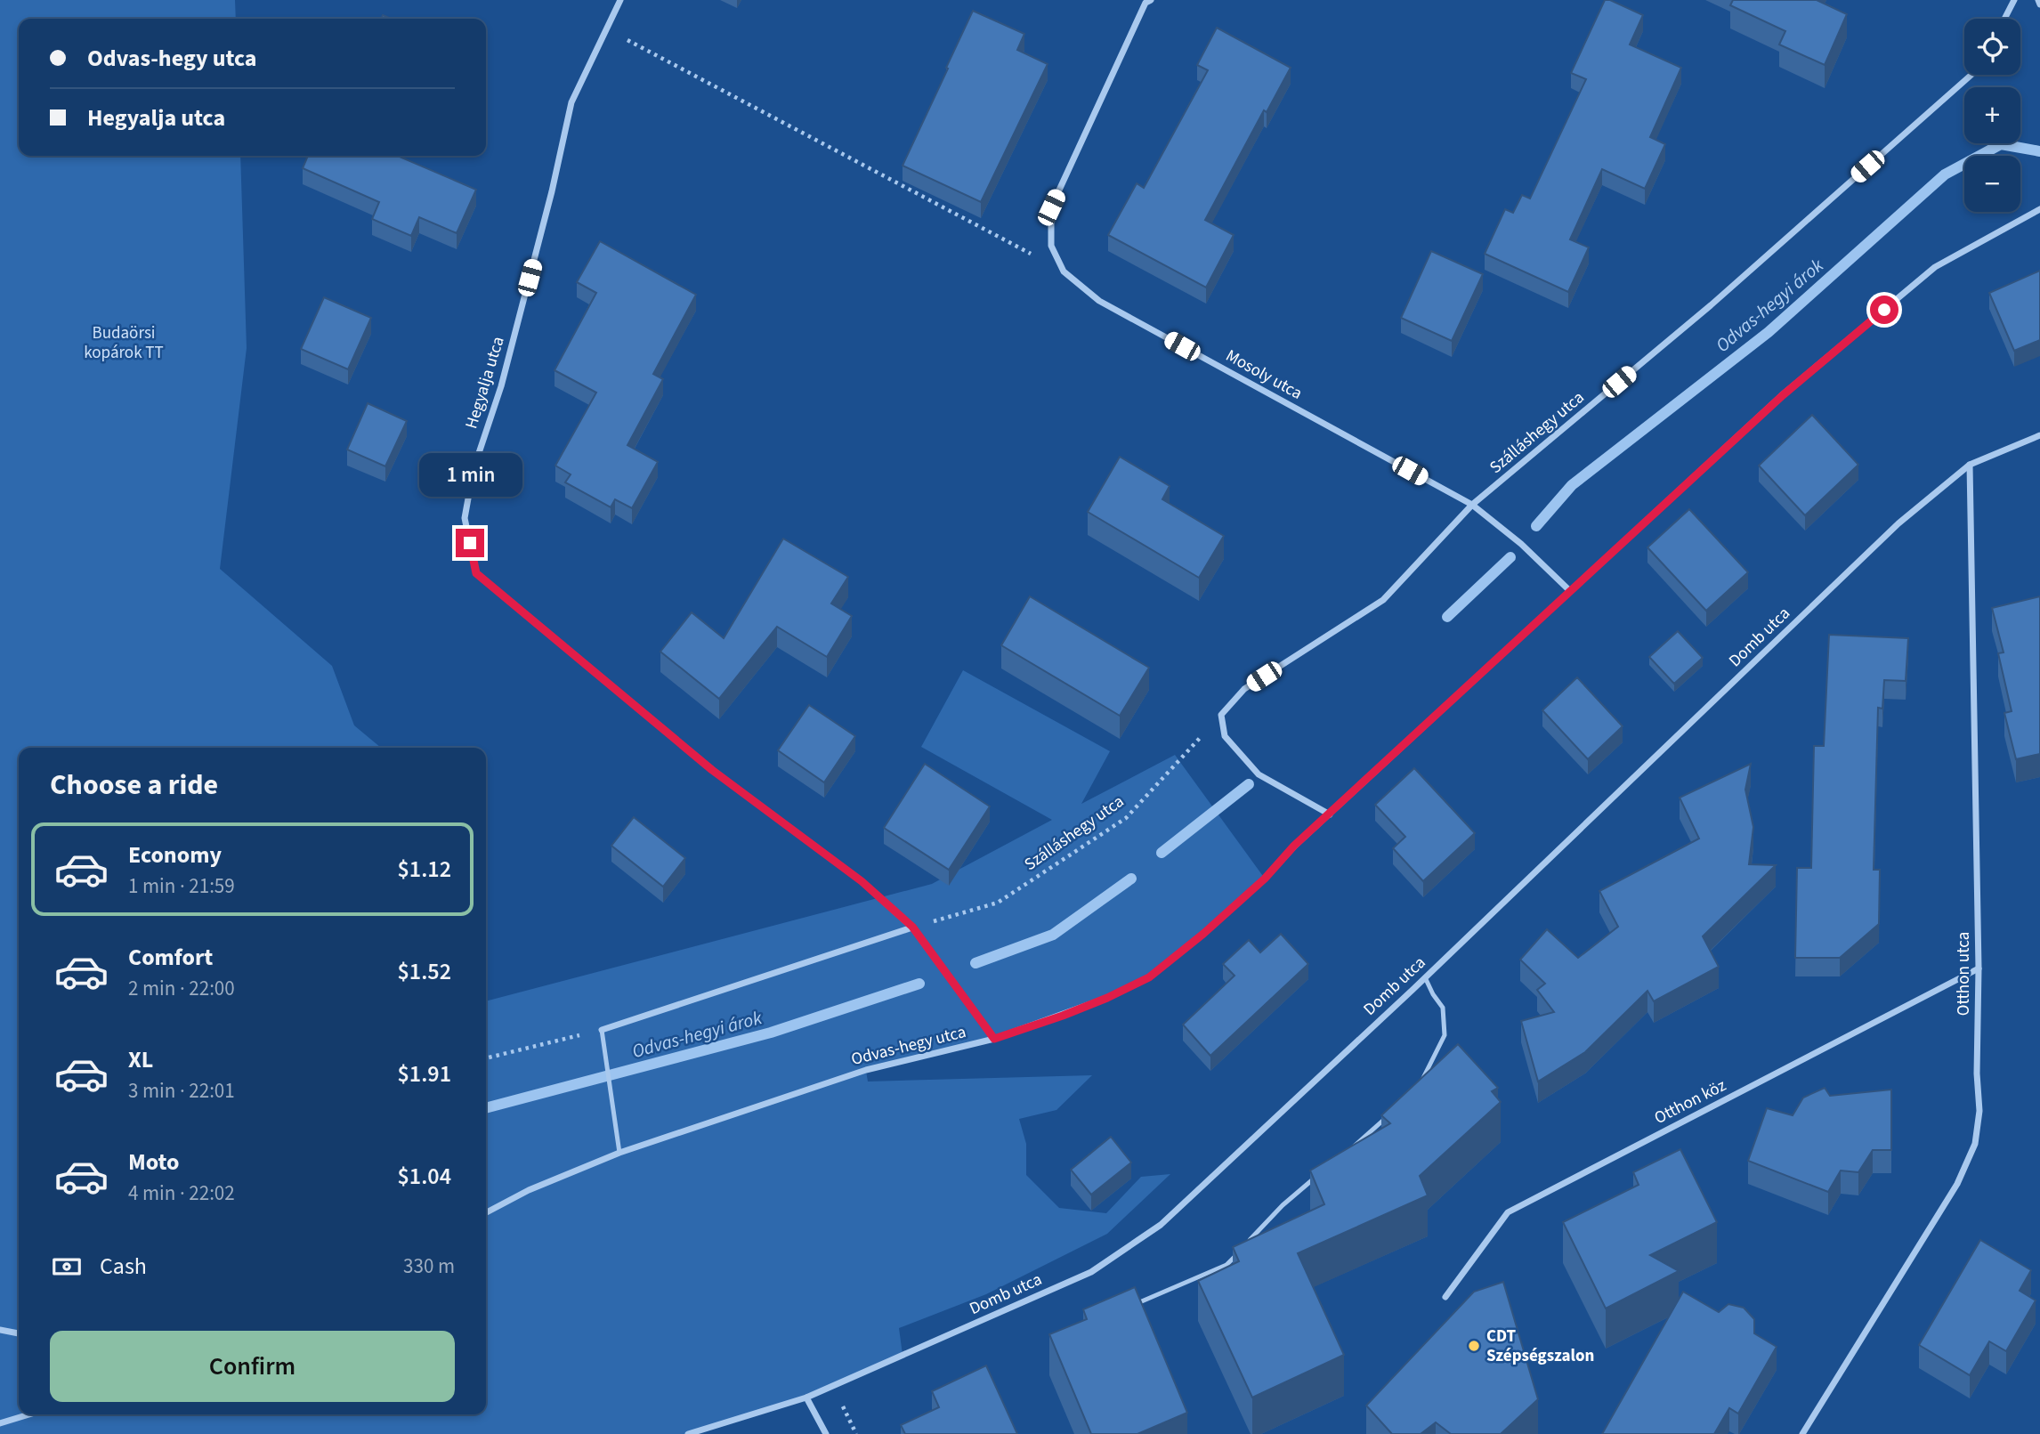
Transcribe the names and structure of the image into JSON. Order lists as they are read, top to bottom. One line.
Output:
{"streets":{"street":["Mosoly utca","Hegyalja utca","Szálláshegy utca","Domb utca","Otthon utca","Odvas-hegy utca","Otthon köz"]},"crossings":[["Mosoly utca","Szálláshegy utca"],["Mosoly utca","Odvas-hegy utca"],["Hegyalja utca","Szálláshegy utca"],["Hegyalja utca","Odvas-hegy utca"],["Domb utca","Otthon utca"],["Otthon utca","Otthon köz"]],"water":["Odvas-hegyi árok"],"parks":["Budaörsi kopárok TT"],"places":["CDT Szépségszalon"],"page":{"map_buttons":["+","−"],"banner":["Odvas-hegy utca","Hegyalja utca"],"bubble":"1 min","heading":"Choose a ride","list":[{"name":"Economy","note":"1 min · 21:59","value":"$1.12"},{"name":"Comfort","note":"2 min · 22:00","value":"$1.52"},{"name":"XL","note":"3 min · 22:01","value":"$1.91"},{"name":"Moto","note":"4 min · 22:02","value":"$1.04"}],"pay":["Cash","330 m"],"buttons":"Confirm"}}
